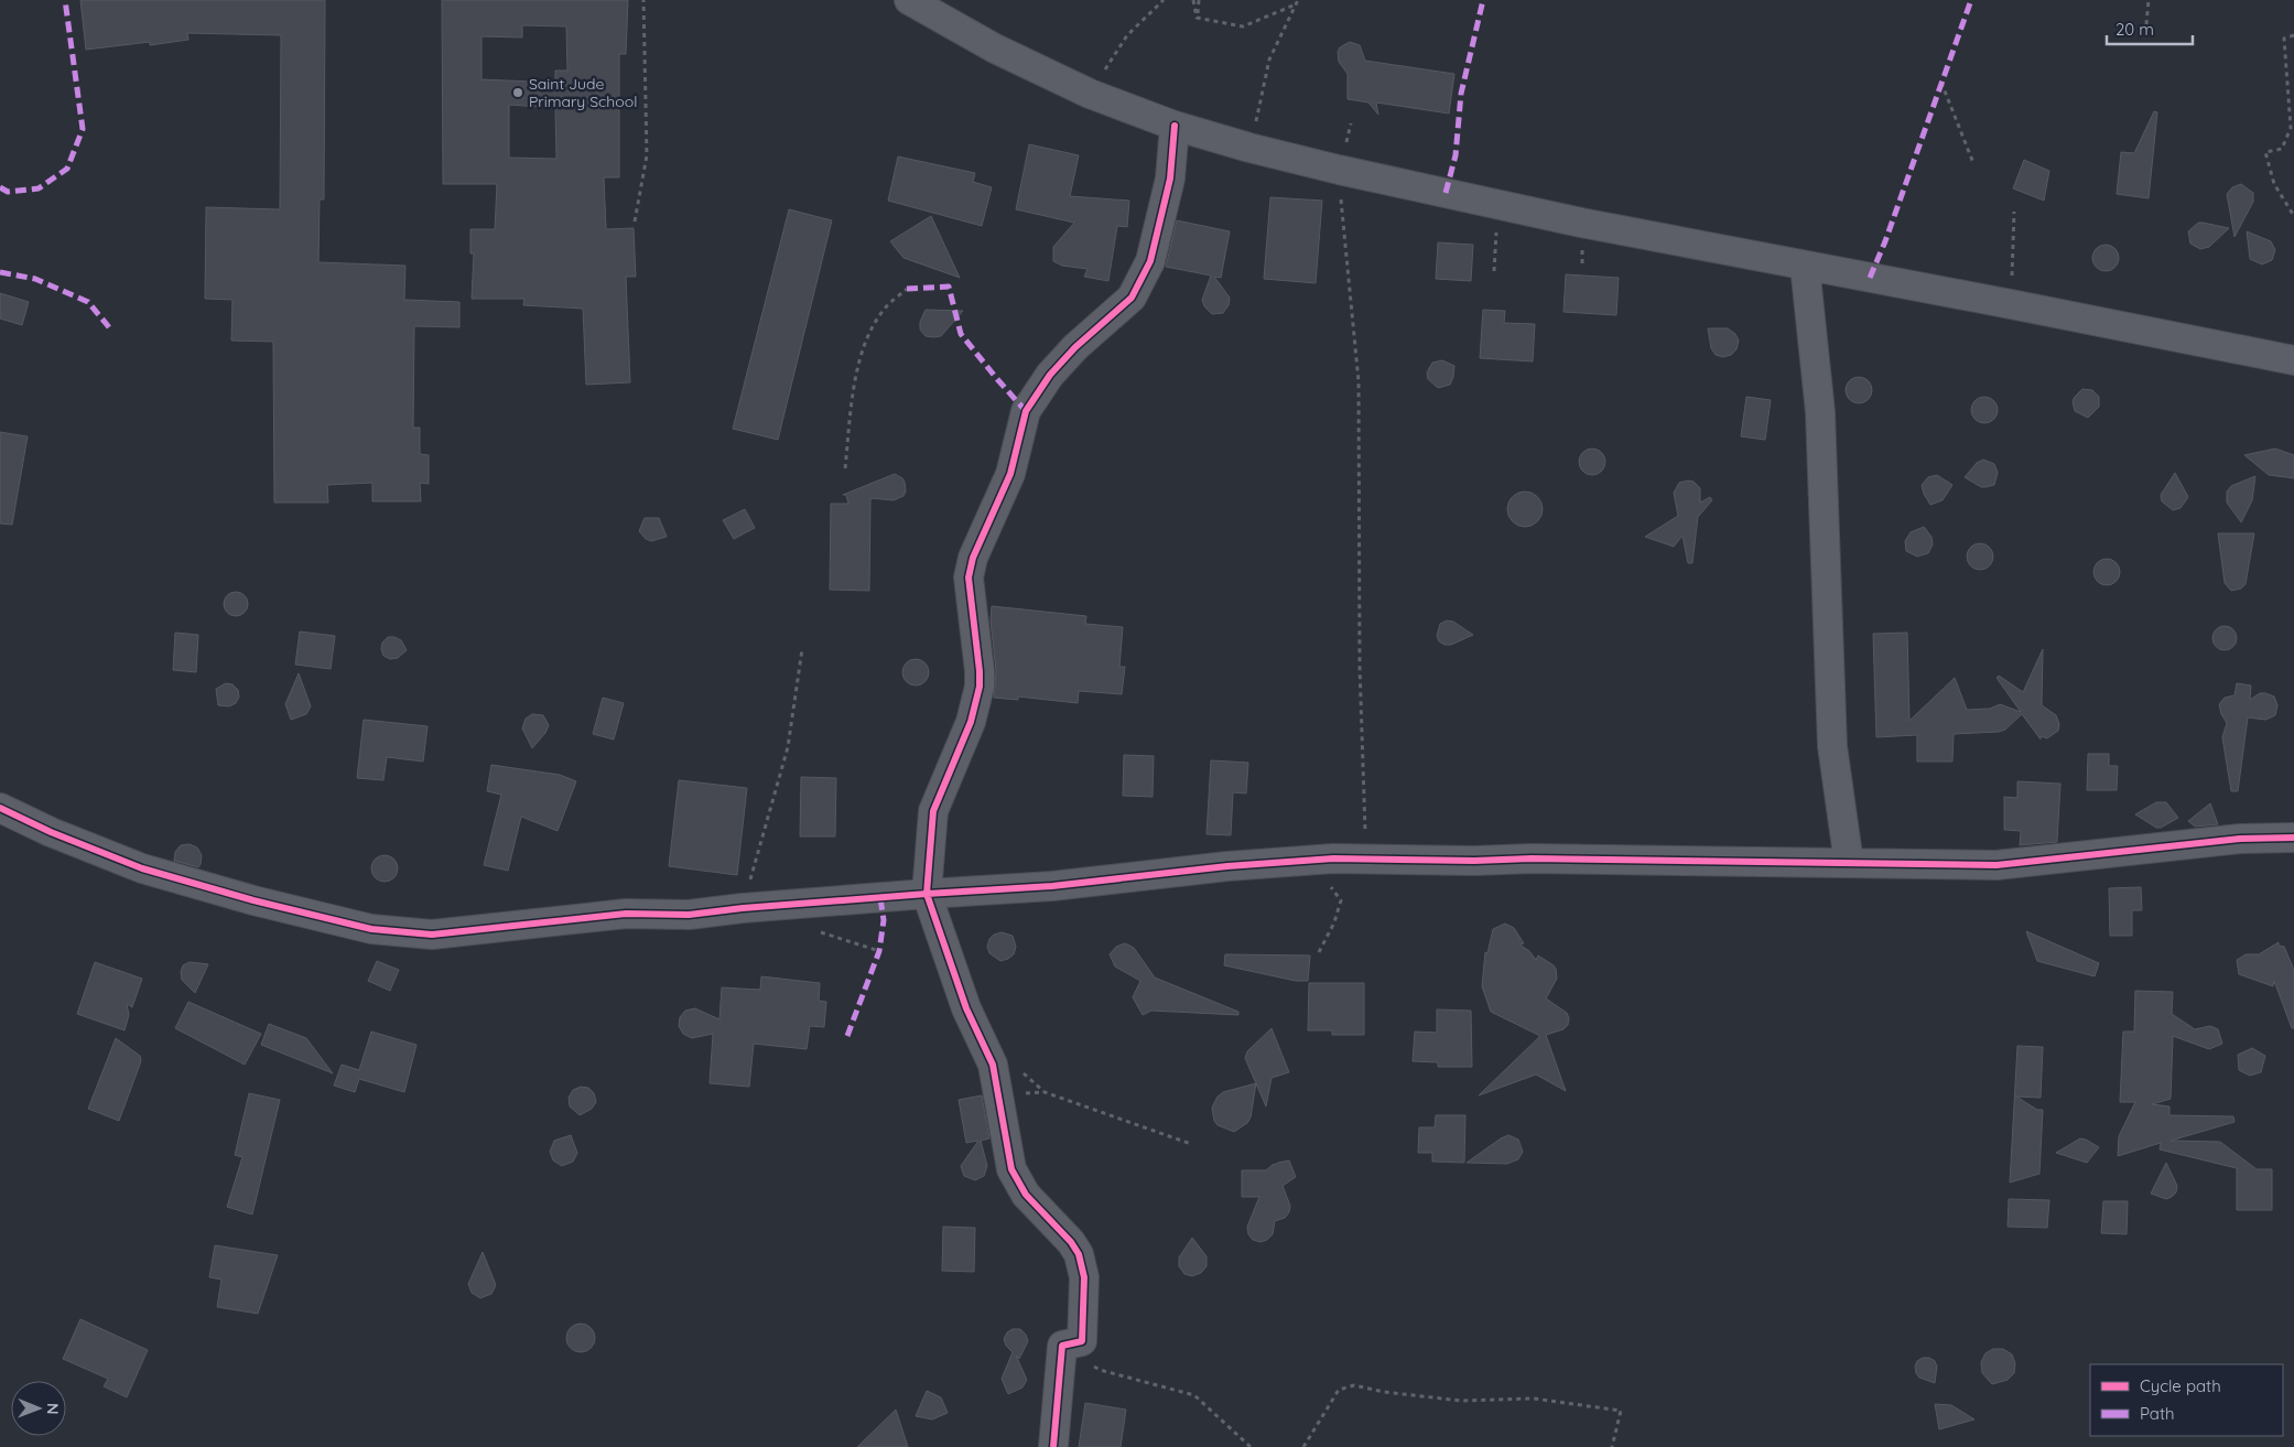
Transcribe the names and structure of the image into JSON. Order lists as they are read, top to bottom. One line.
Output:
{"places":["Saint Jude Primary School"],"legend":["Cycle path","Path"],"scale_bar":"20 m","north":"right"}
